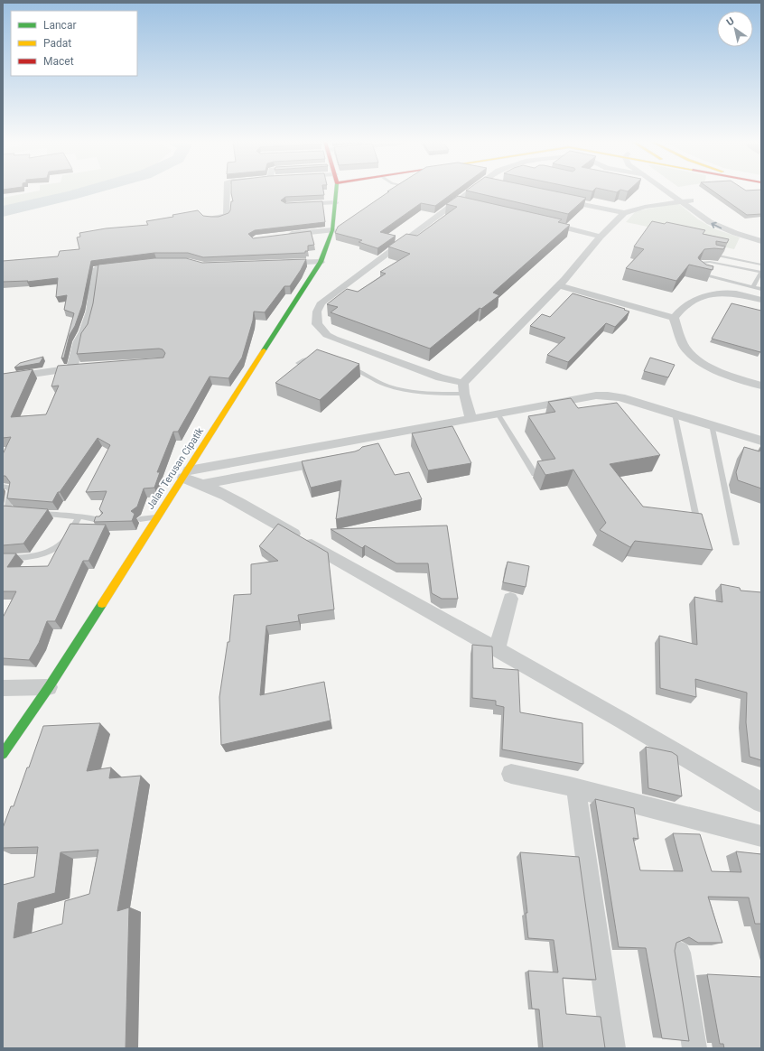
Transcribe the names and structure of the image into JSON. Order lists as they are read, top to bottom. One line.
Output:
{"streets":{"main road":["Jalan Terusan Cipatik"]},"legend":["Lancar","Padat","Macet"],"north":"top left"}
